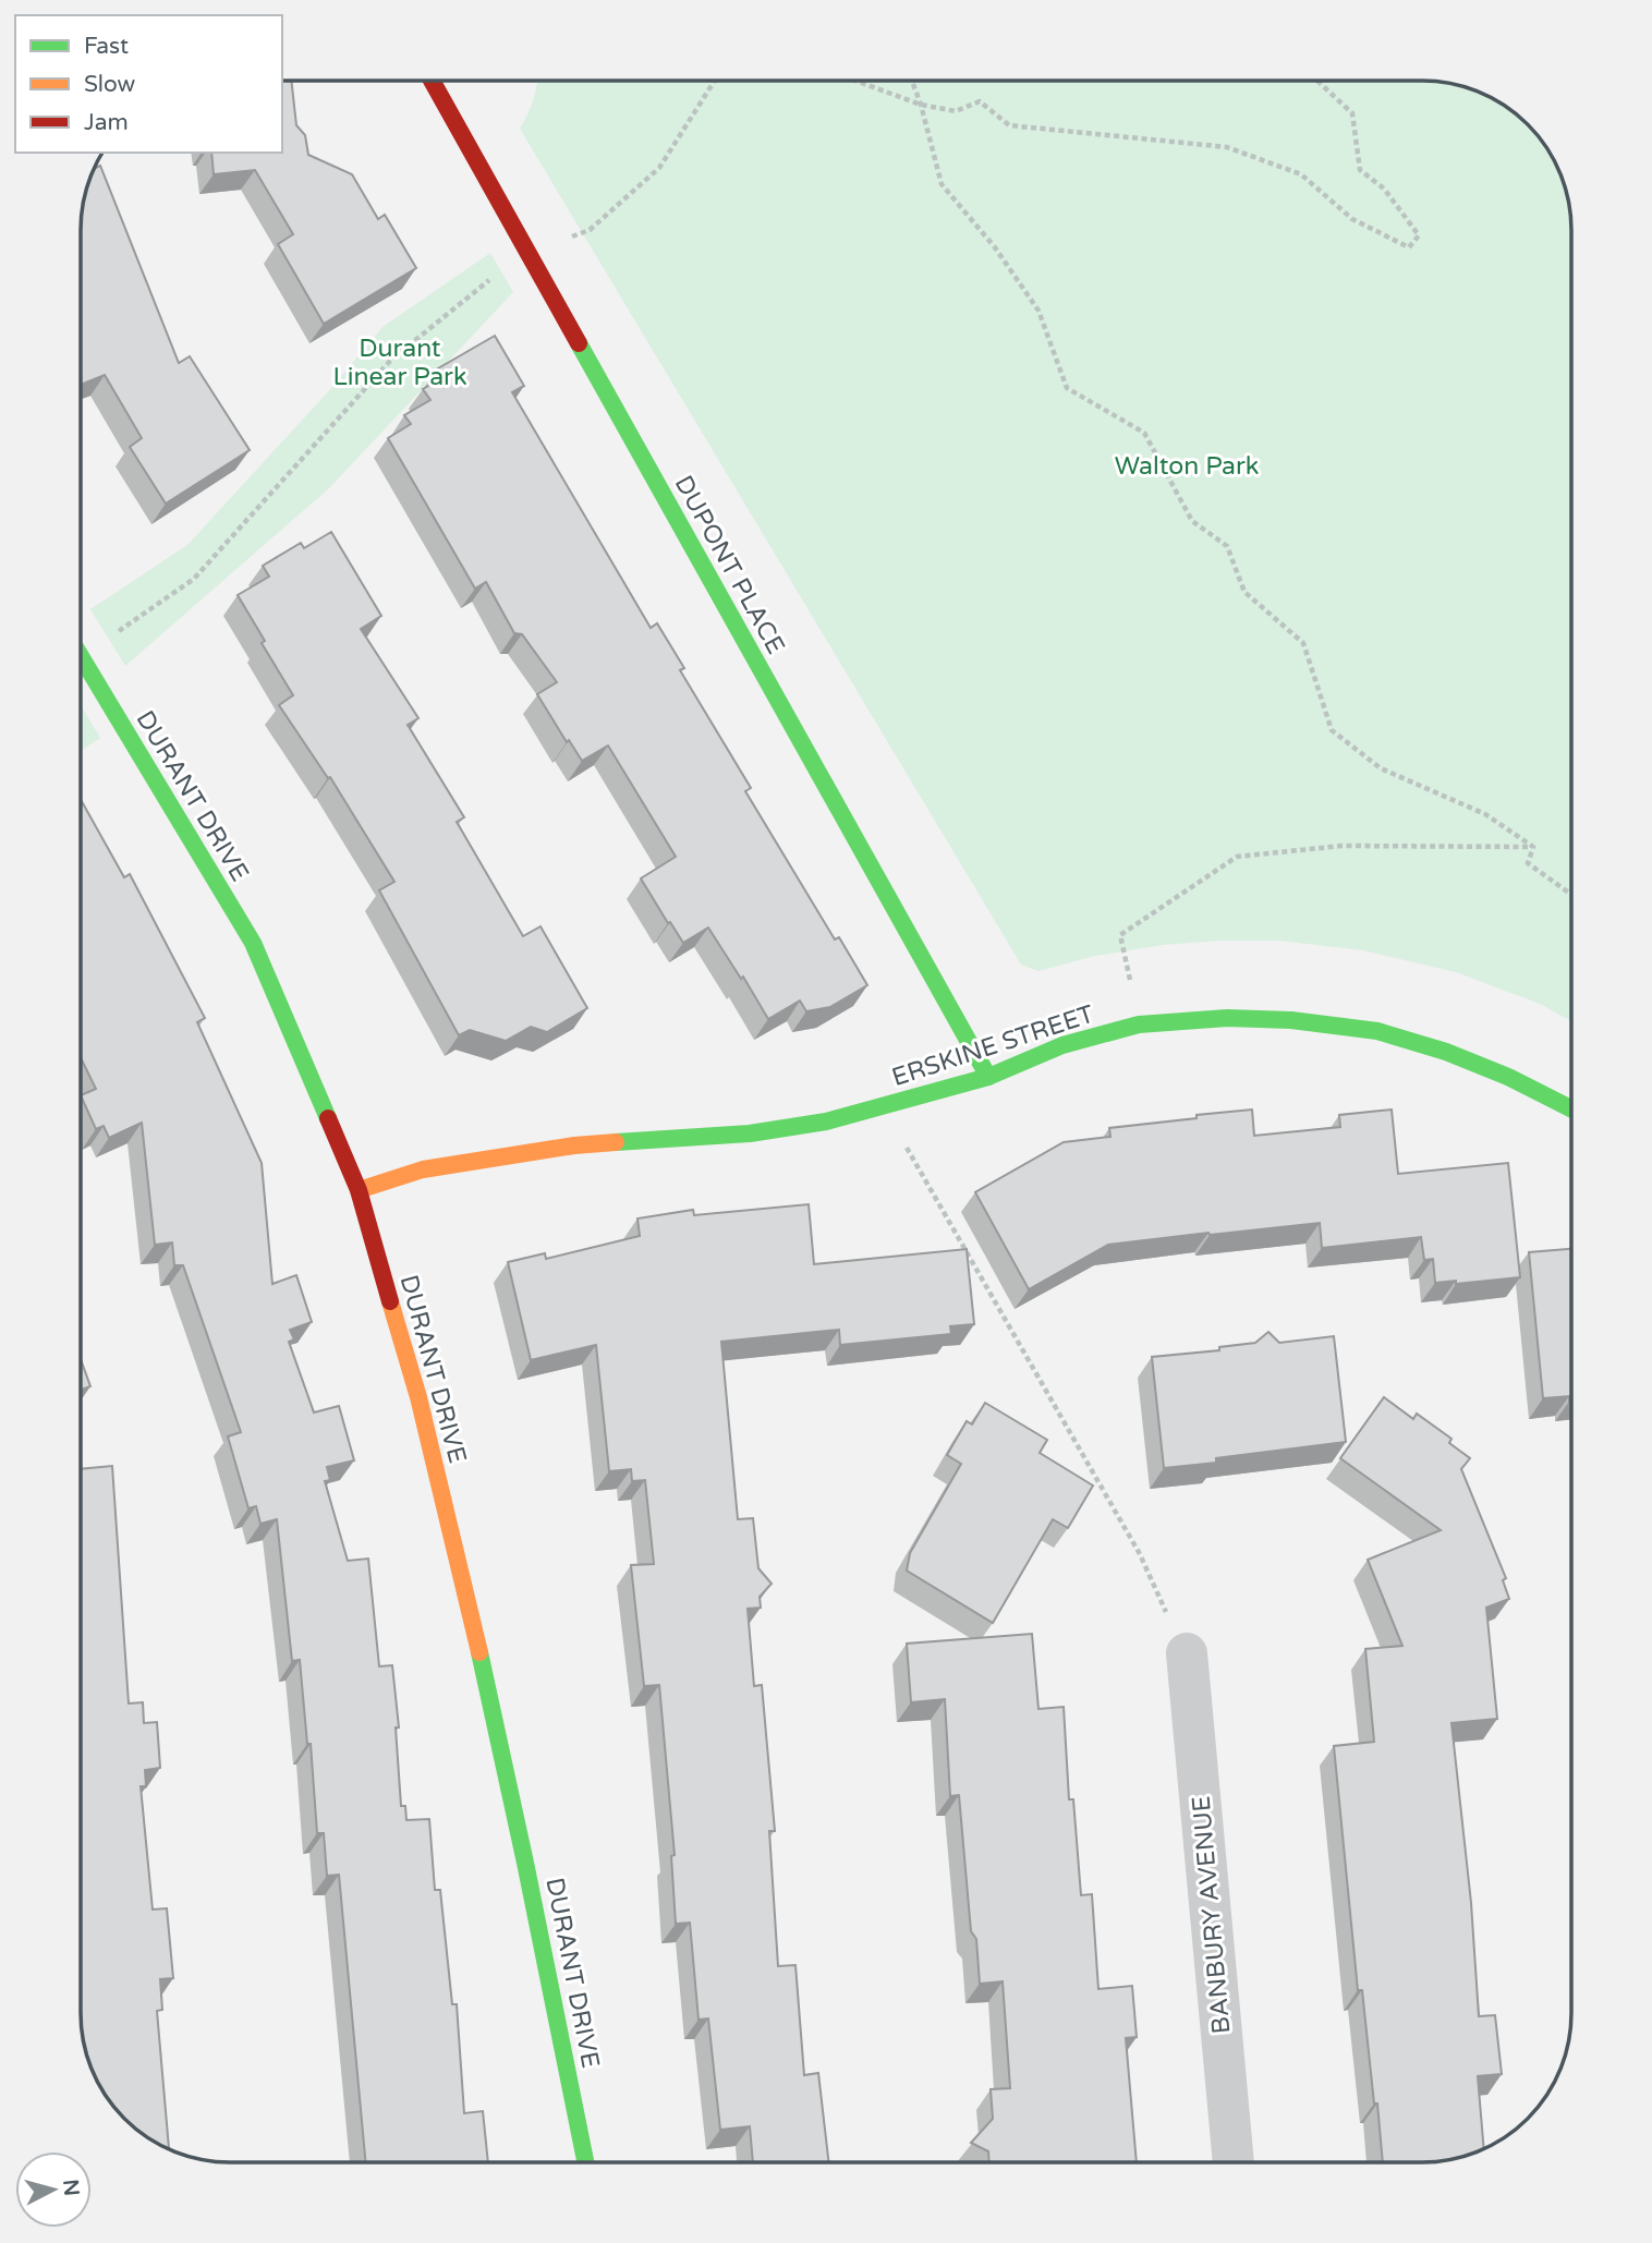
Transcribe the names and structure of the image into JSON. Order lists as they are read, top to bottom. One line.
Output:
{"streets":{"street":["DUPONT PLACE","DURANT DRIVE","ERSKINE STREET","BANBURY AVENUE"]},"crossings":[["DUPONT PLACE","ERSKINE STREET"],["DURANT DRIVE","ERSKINE STREET"]],"parks":["Durant Linear Park","Walton Park"],"legend":["Fast","Slow","Jam"],"north":"right"}
